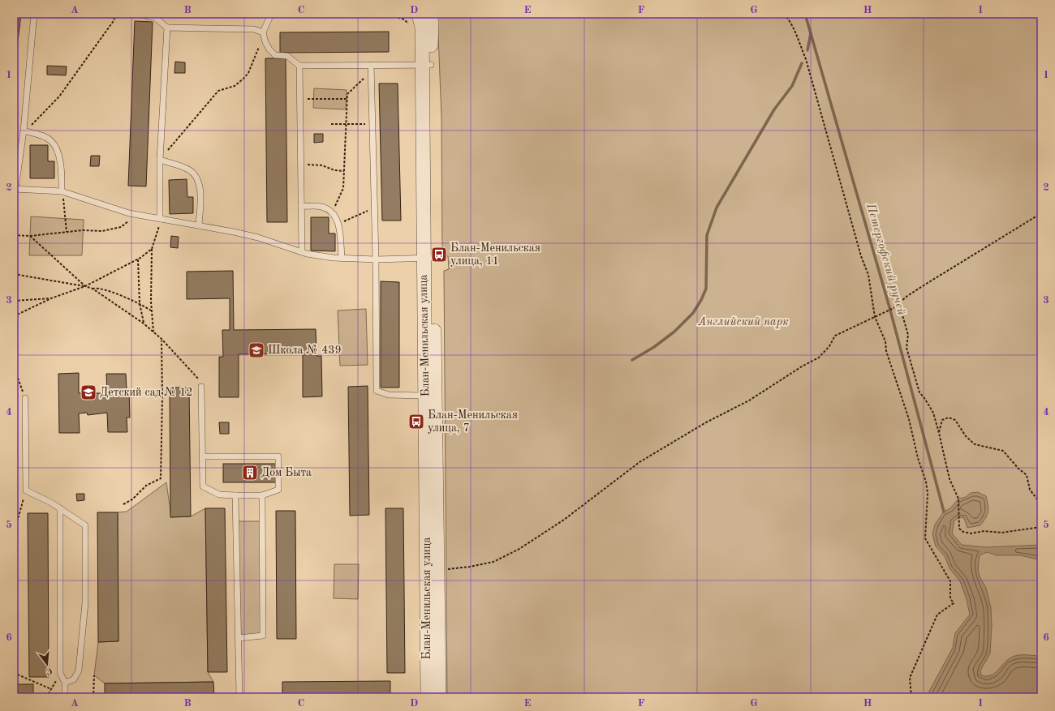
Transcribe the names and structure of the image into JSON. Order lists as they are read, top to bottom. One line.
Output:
{"streets":{"street":["Блан-Менильская улица"]},"water":["Петергофский ручей"],"parks":["Английский парк"],"places":{"bus stop":["Блан-Менильская улица, 11","Блан-Менильская улица, 7"],"school or university":["Школа № 439","Детский сад № 12"],"building":["Дом Быта"]},"north":"bottom","grid":{"columns":["A","B","C","D","E","F","G","H","I"],"rows":["1","2","3","4","5","6"]}}
